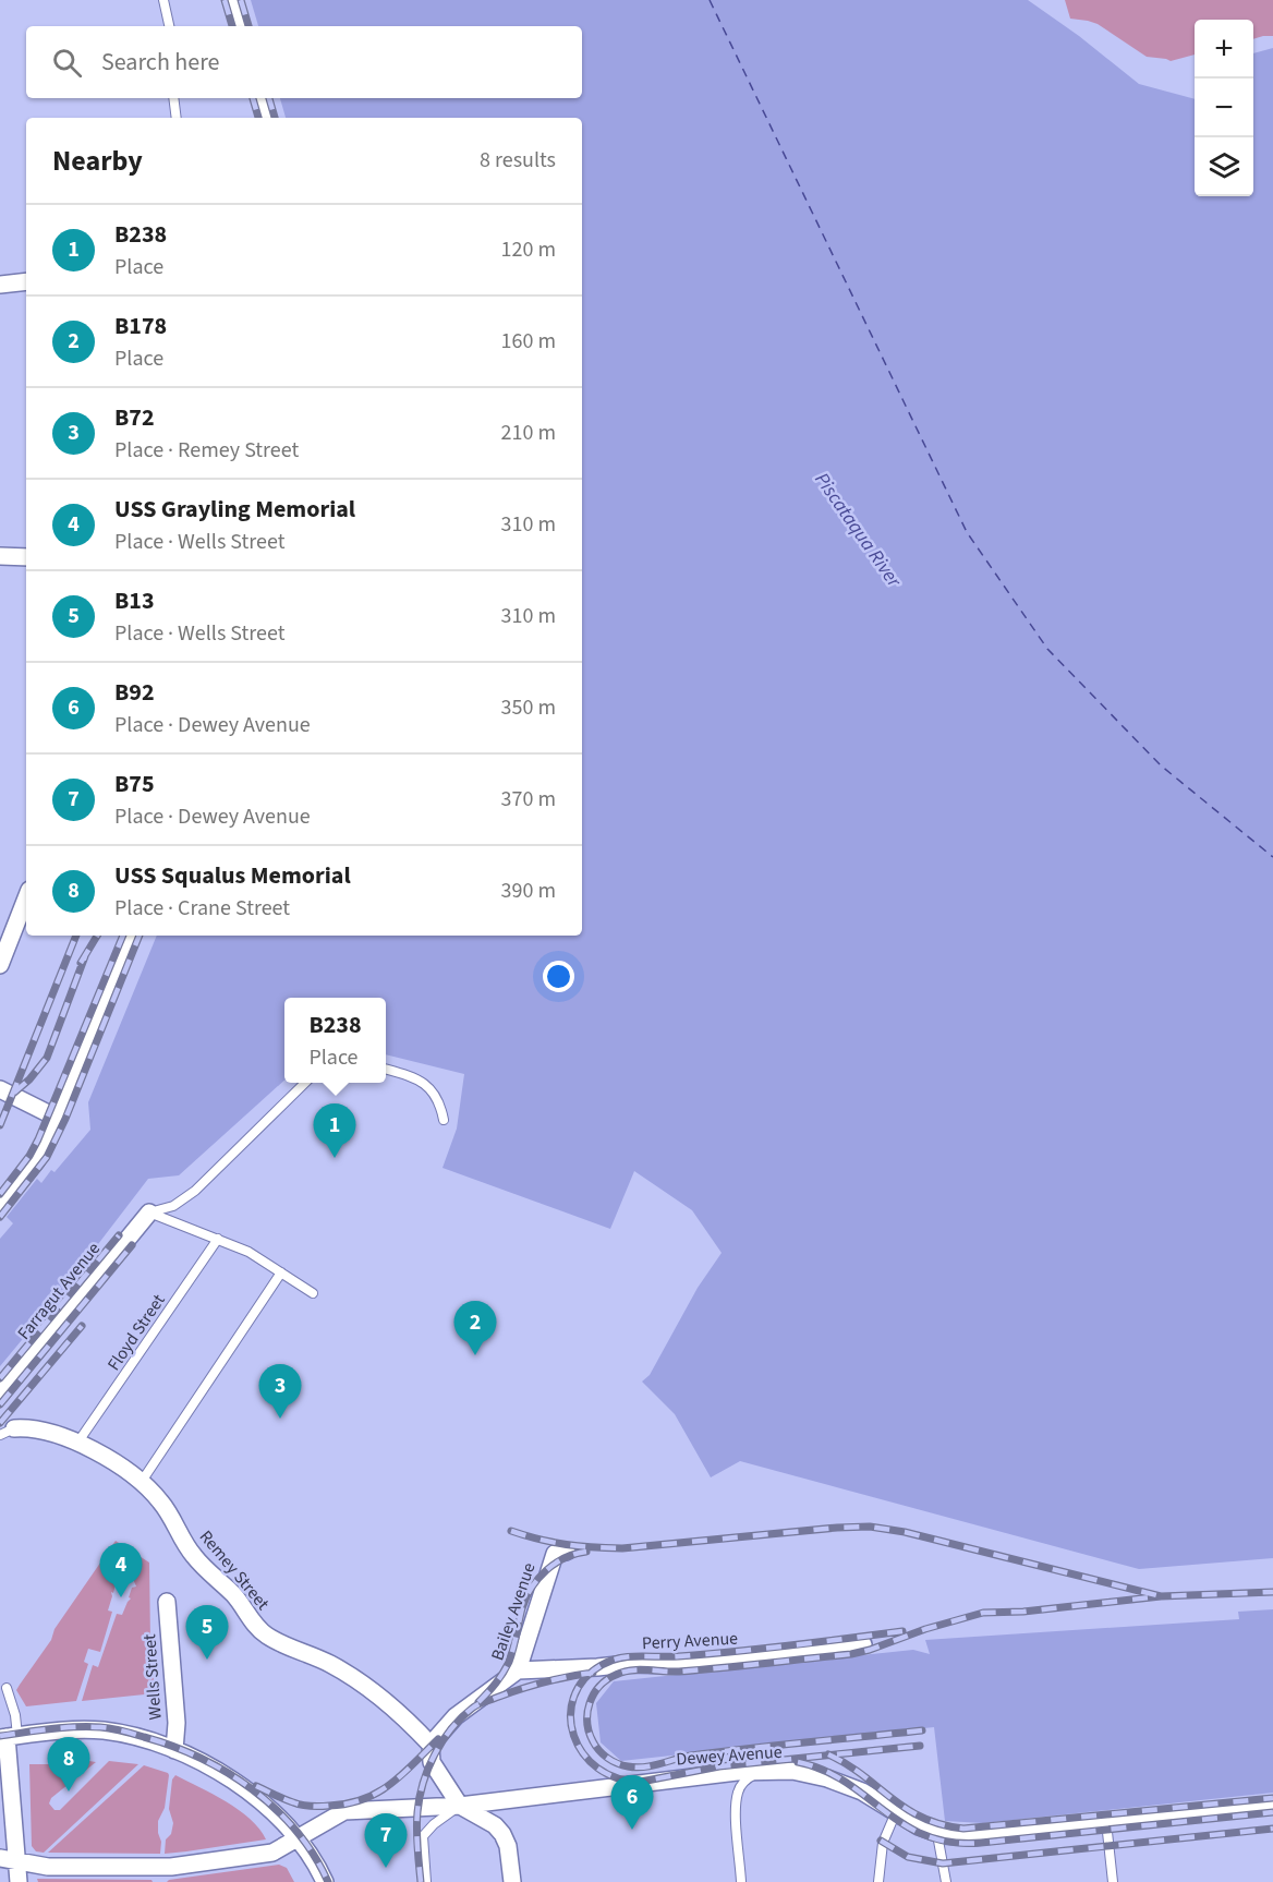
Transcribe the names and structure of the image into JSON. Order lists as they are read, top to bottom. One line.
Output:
{"streets":{"street":["Farragut Avenue","Remey Street","Bailey Avenue","Perry Avenue","Wells Street","Dewey Avenue"],"lane":["Floyd Street"]},"crossings":[["Floyd Street","Remey Street"],["Remey Street","Bailey Avenue"],["Bailey Avenue","Perry Avenue"]],"water":["Piscataqua River"],"page":{"map_buttons":["+","−"],"search":"Search here","heading":["Nearby","8 results"],"list":[{"mark":"1","name":"B238","note":"Place","value":"120 m"},{"mark":"2","name":"B178","note":"Place","value":"160 m"},{"mark":"3","name":"B72","note":"Place · Remey Street","value":"210 m"},{"mark":"4","name":"USS Grayling Memorial","note":"Place · Wells Street","value":"310 m"},{"mark":"5","name":"B13","note":"Place · Wells Street","value":"310 m"},{"mark":"6","name":"B92","note":"Place · Dewey Avenue","value":"350 m"},{"mark":"7","name":"B75","note":"Place · Dewey Avenue","value":"370 m"},{"mark":"8","name":"USS Squalus Memorial","note":"Place · Crane Street","value":"390 m"}],"popup":["B238","Place"],"pins":["1","2","3","4","5","8","6","7"]}}
